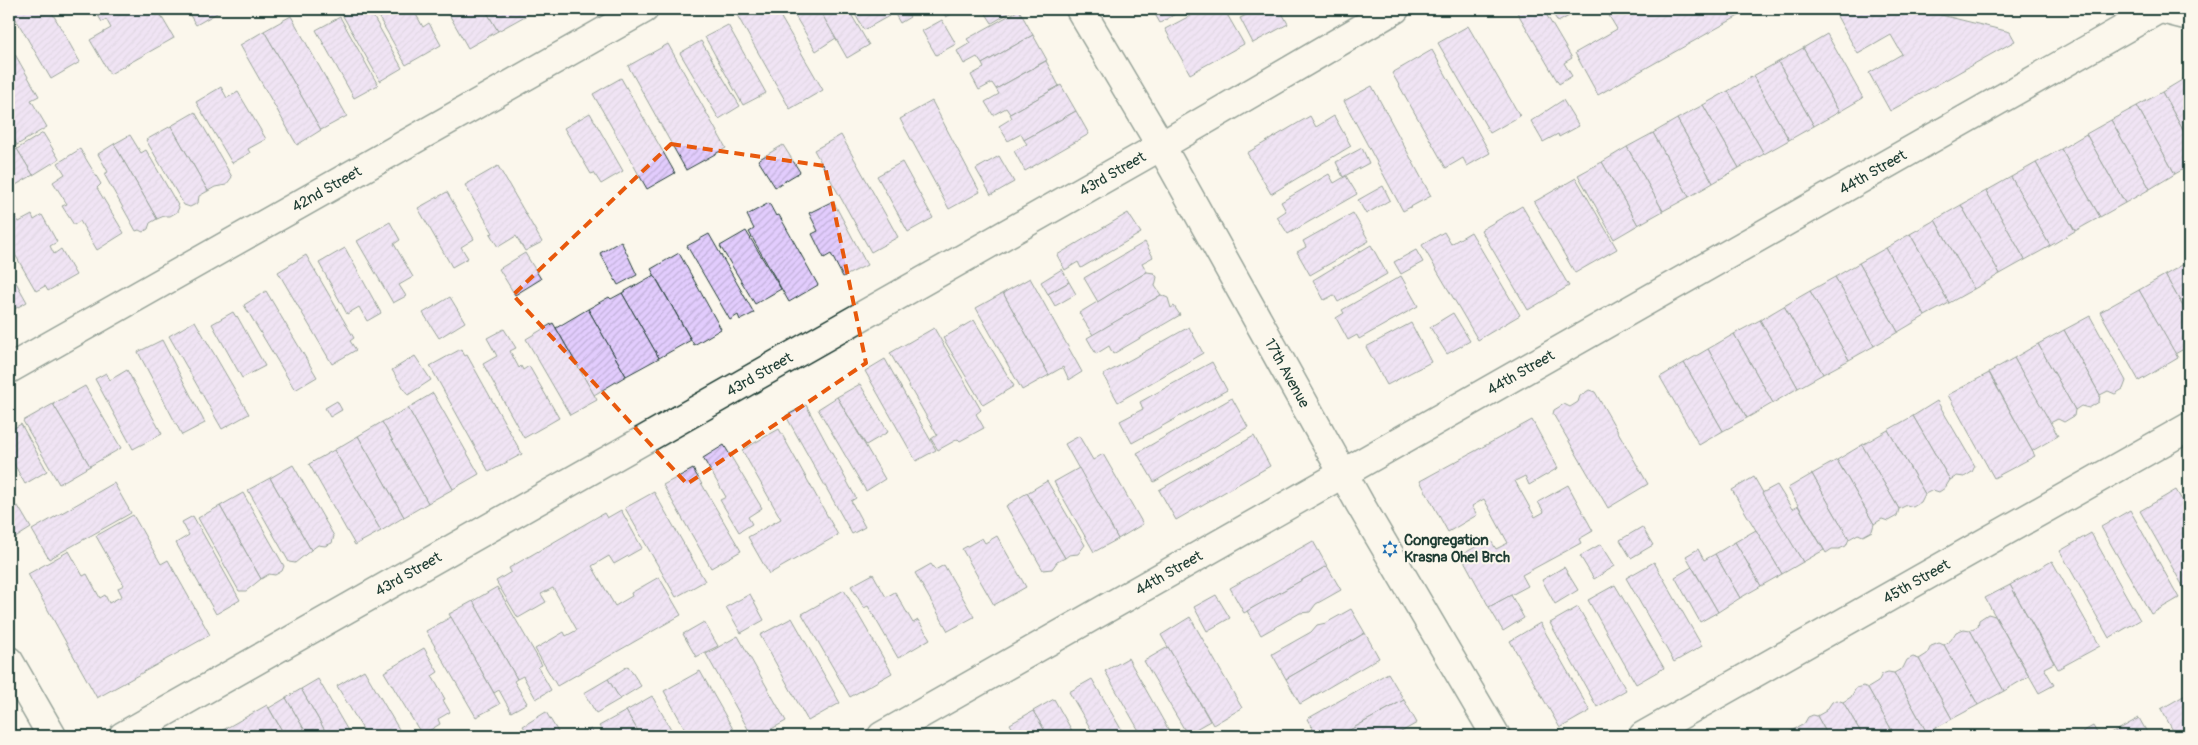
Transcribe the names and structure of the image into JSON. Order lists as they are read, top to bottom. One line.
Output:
{"streets":{"street":["44th Street","43rd Street","42nd Street","17th Avenue","45th Street"]},"crossings":[["44th Street","17th Avenue"],["43rd Street","17th Avenue"]],"places":{"synagogue":["Congregation Krasna Ohel Brch"]}}
